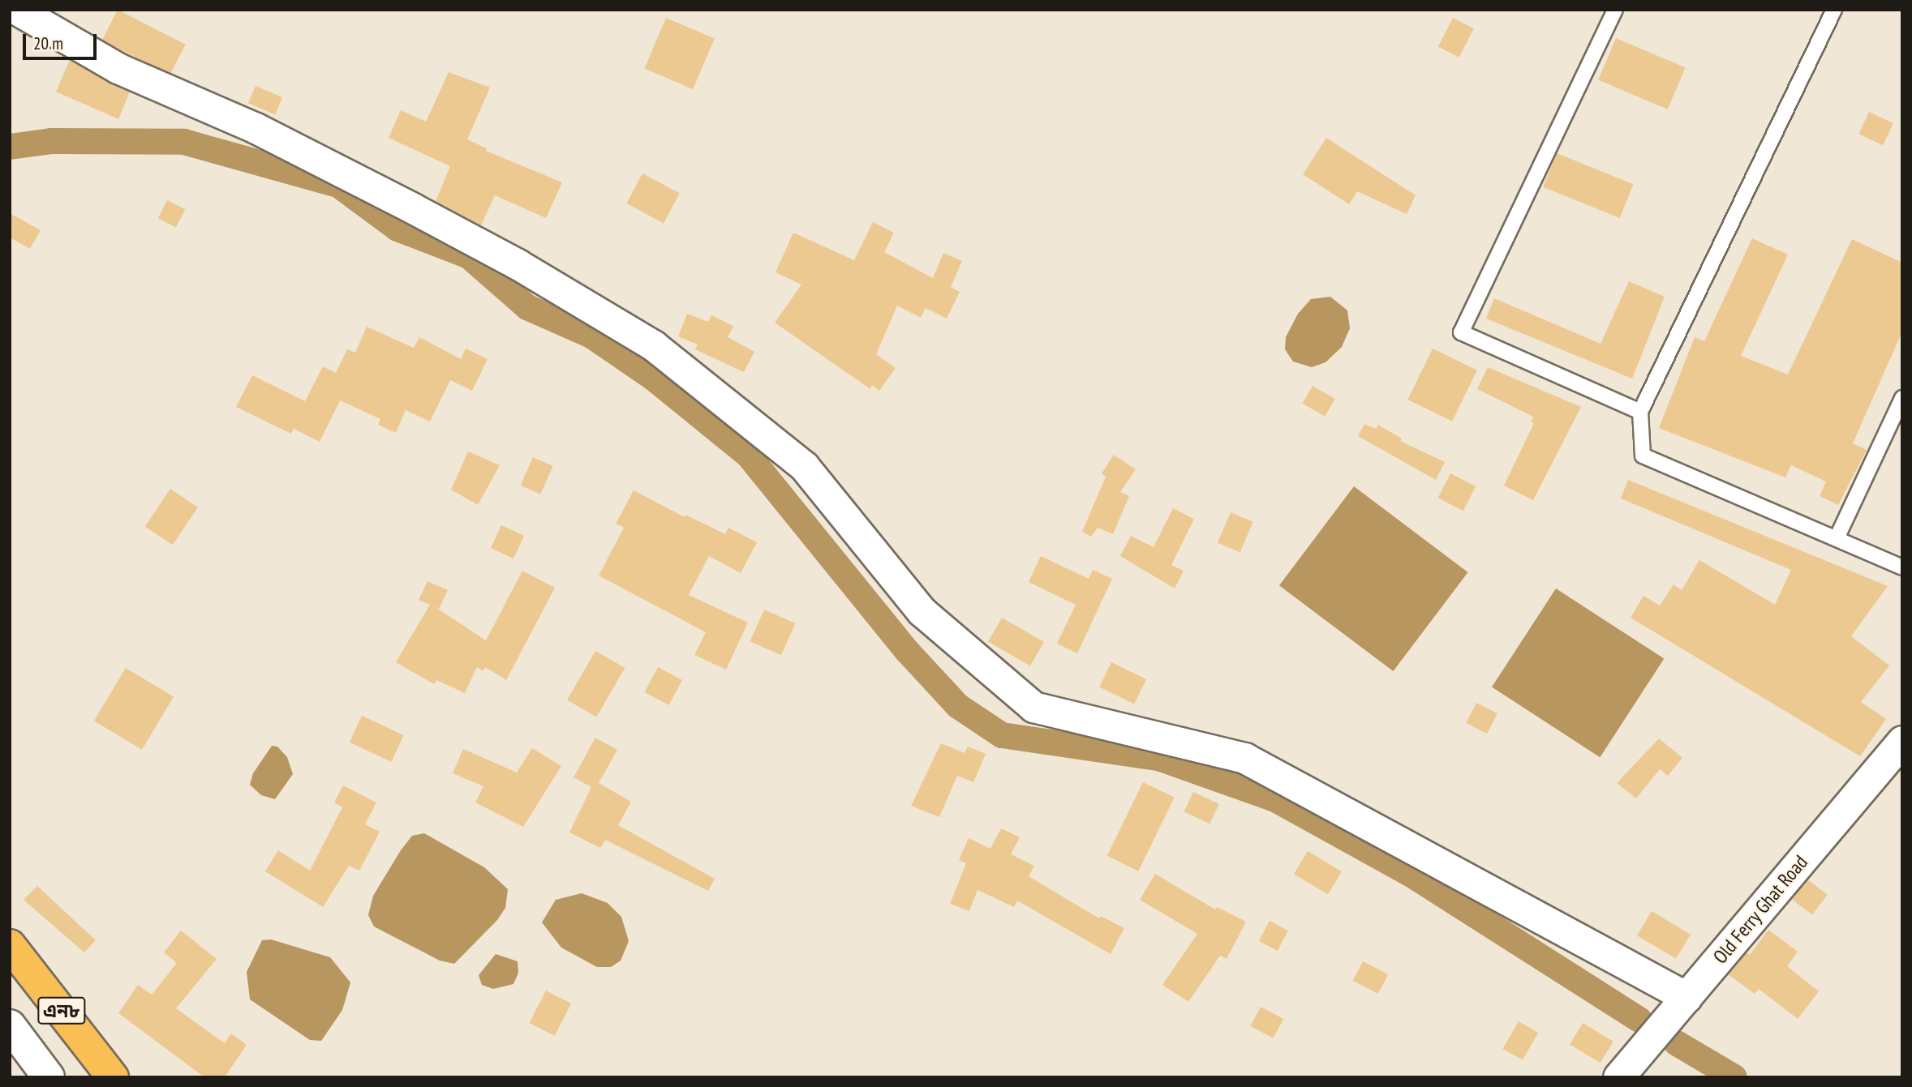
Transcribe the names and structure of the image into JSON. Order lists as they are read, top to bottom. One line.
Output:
{"streets":{"highway":["এন৮"],"street":["Old Ferry Ghat Road"]},"scale_bar":"20 m"}
